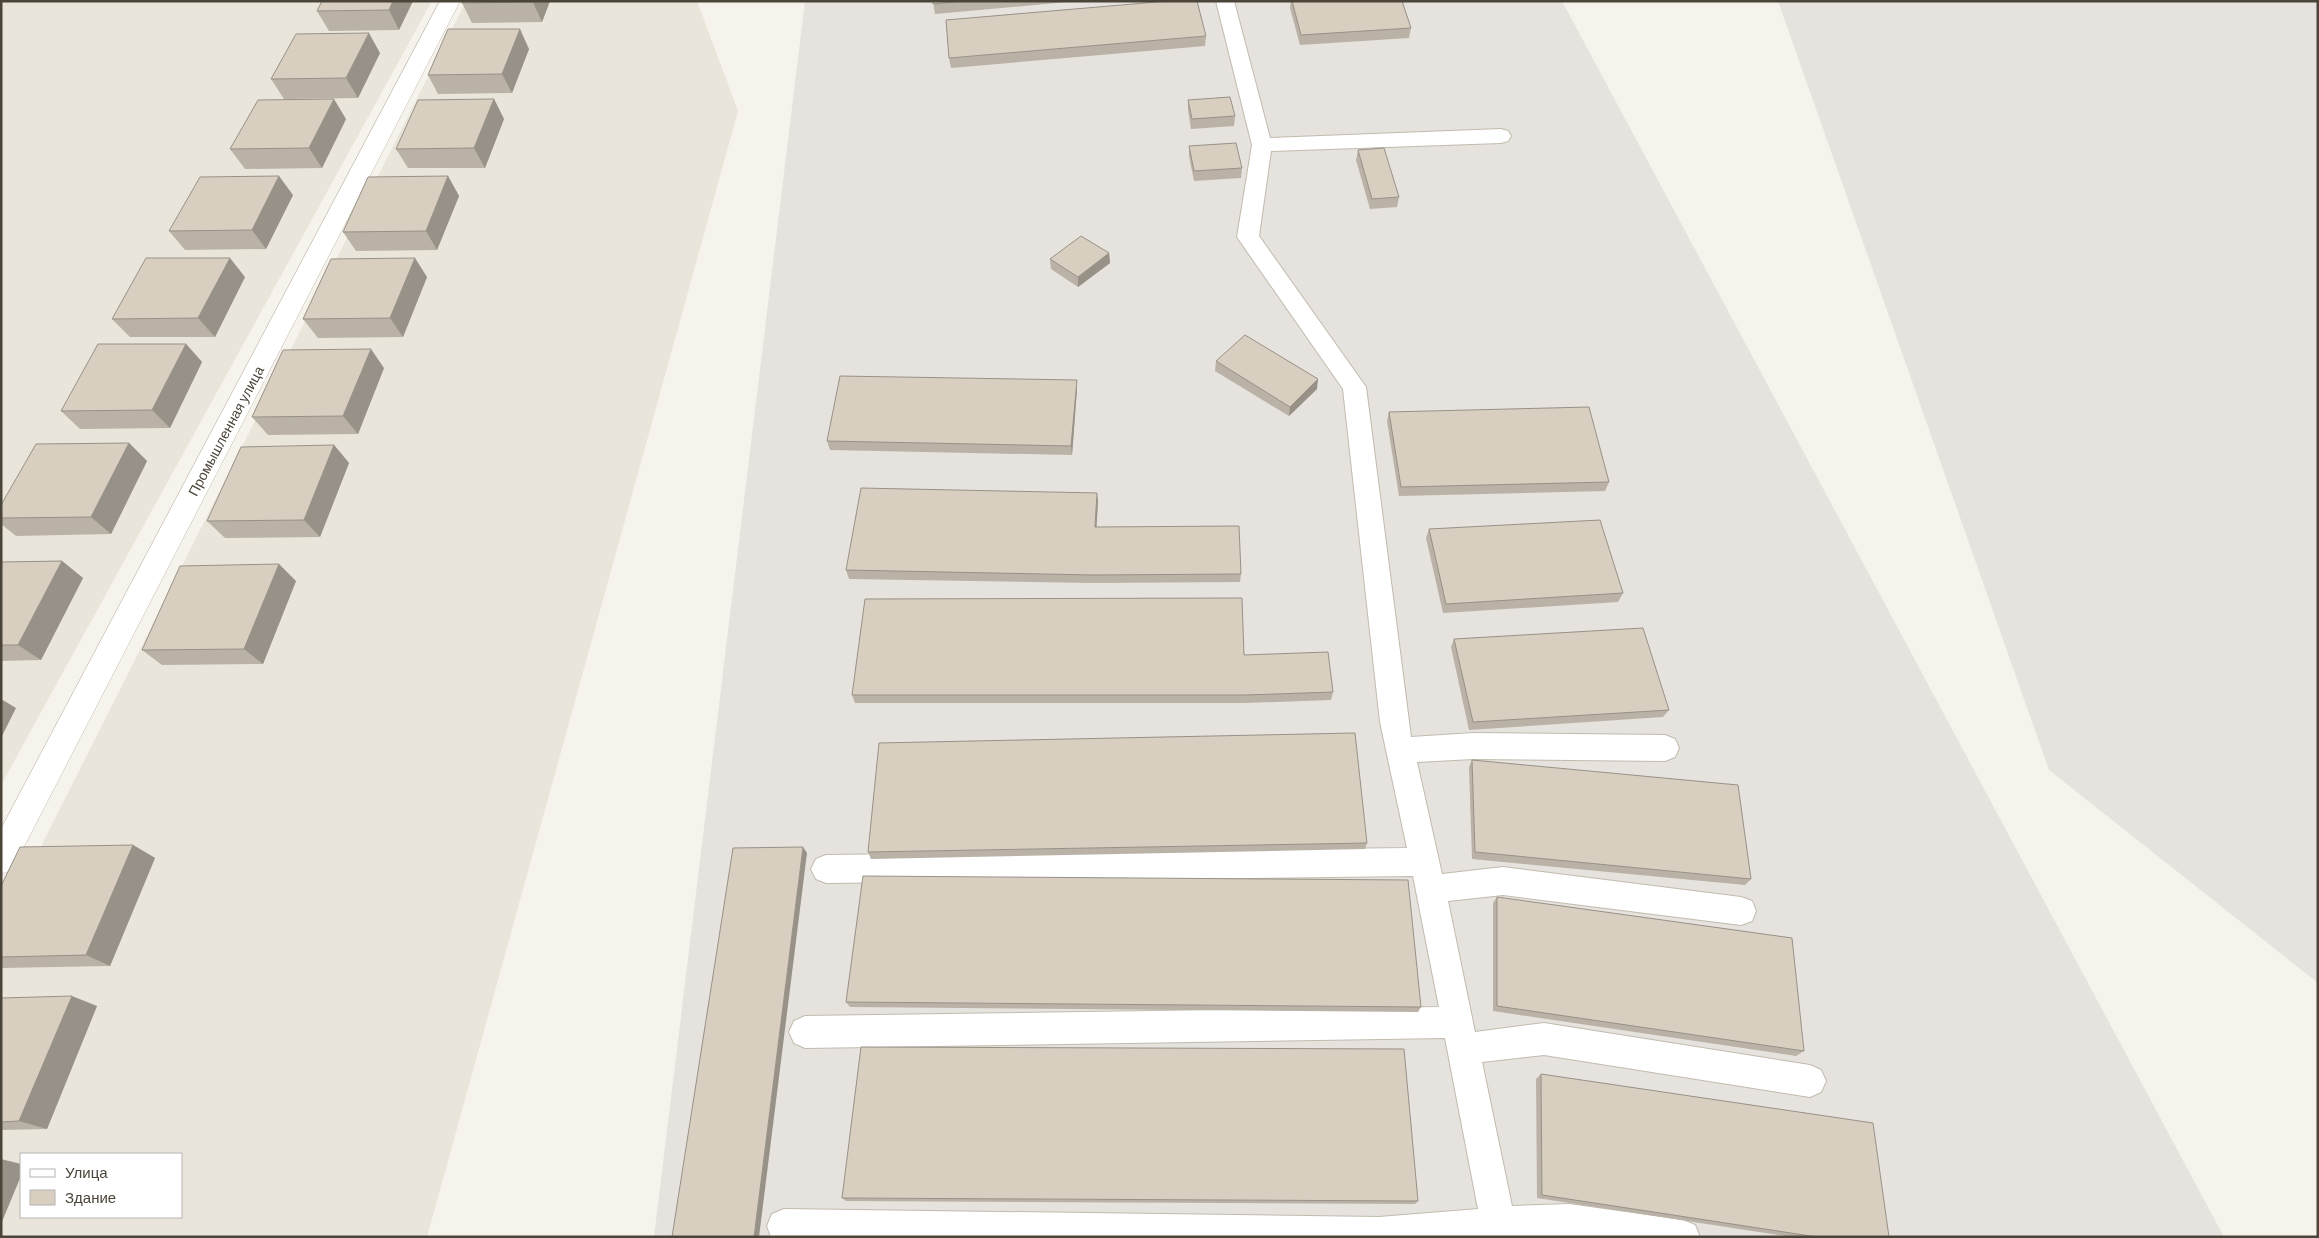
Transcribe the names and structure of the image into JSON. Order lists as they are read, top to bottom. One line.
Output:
{"streets":{"street":["Промышленная улица"]},"legend":["Улица","Здание"]}
